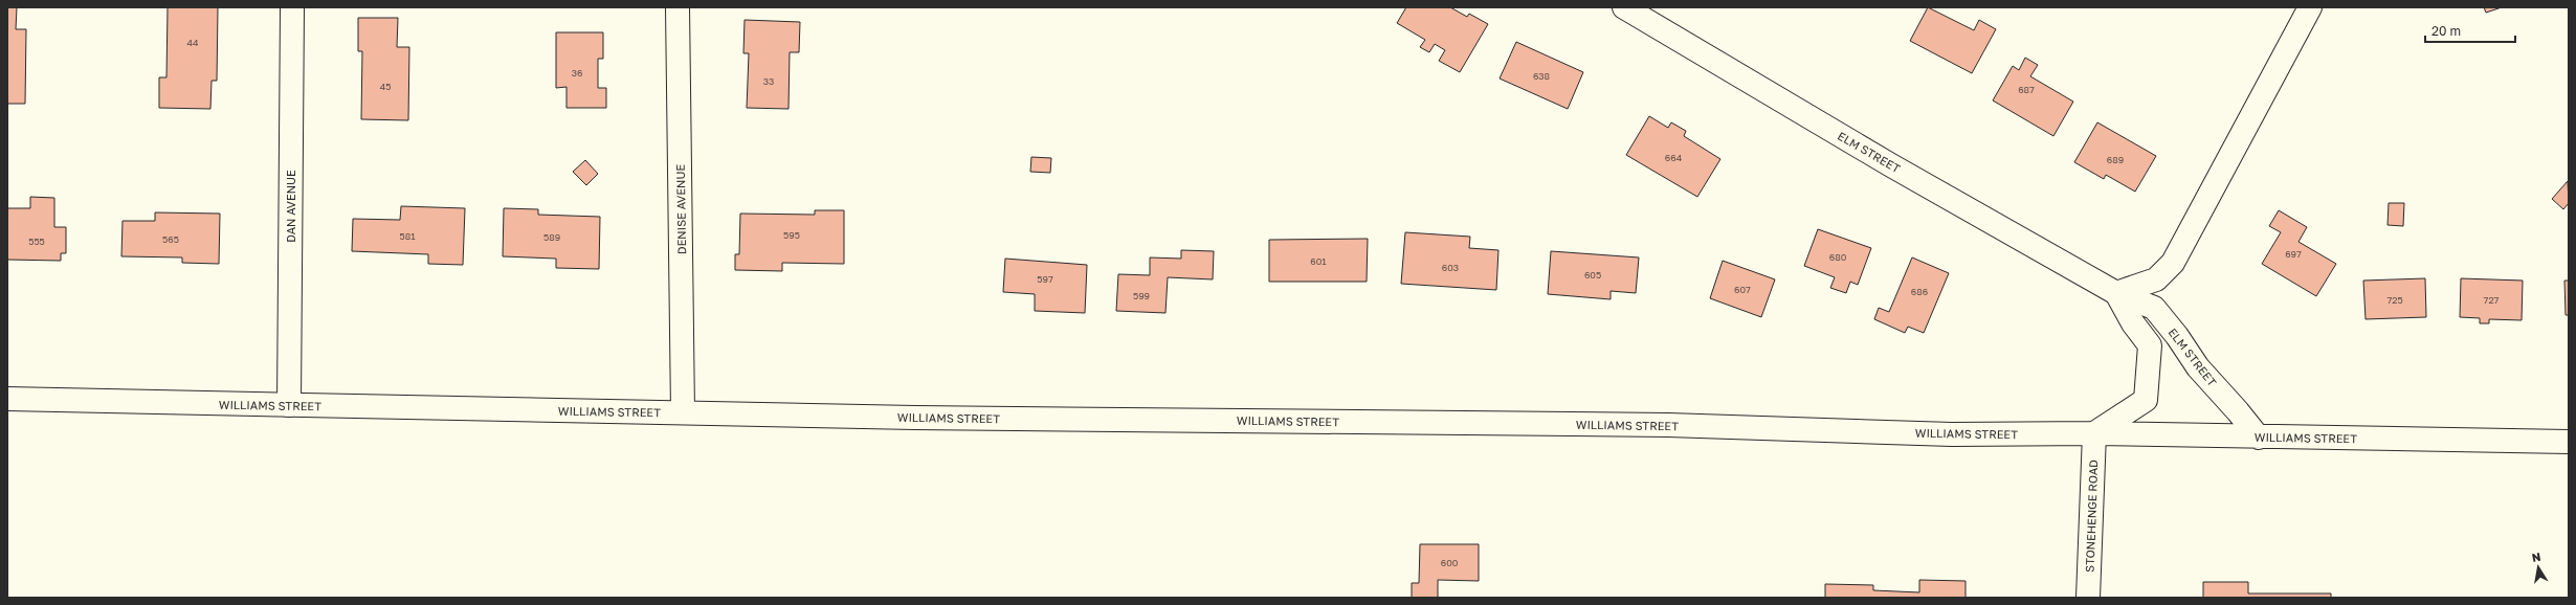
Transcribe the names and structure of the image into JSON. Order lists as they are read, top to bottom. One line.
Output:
{"streets":{"street":["ELM STREET","DAN AVENUE","DENISE AVENUE","WILLIAMS STREET","STONEHENGE ROAD"]},"crossings":[["ELM STREET","WILLIAMS STREET"],["DAN AVENUE","WILLIAMS STREET"],["DENISE AVENUE","WILLIAMS STREET"],["WILLIAMS STREET","STONEHENGE ROAD"]],"house_numbers":["44","36","638","33","45","687","664","689","595","581","589","565","555","697","680","601","603","605","597","607","686","599","725","727","600"],"scale_bar":"20 m","north":"top"}
